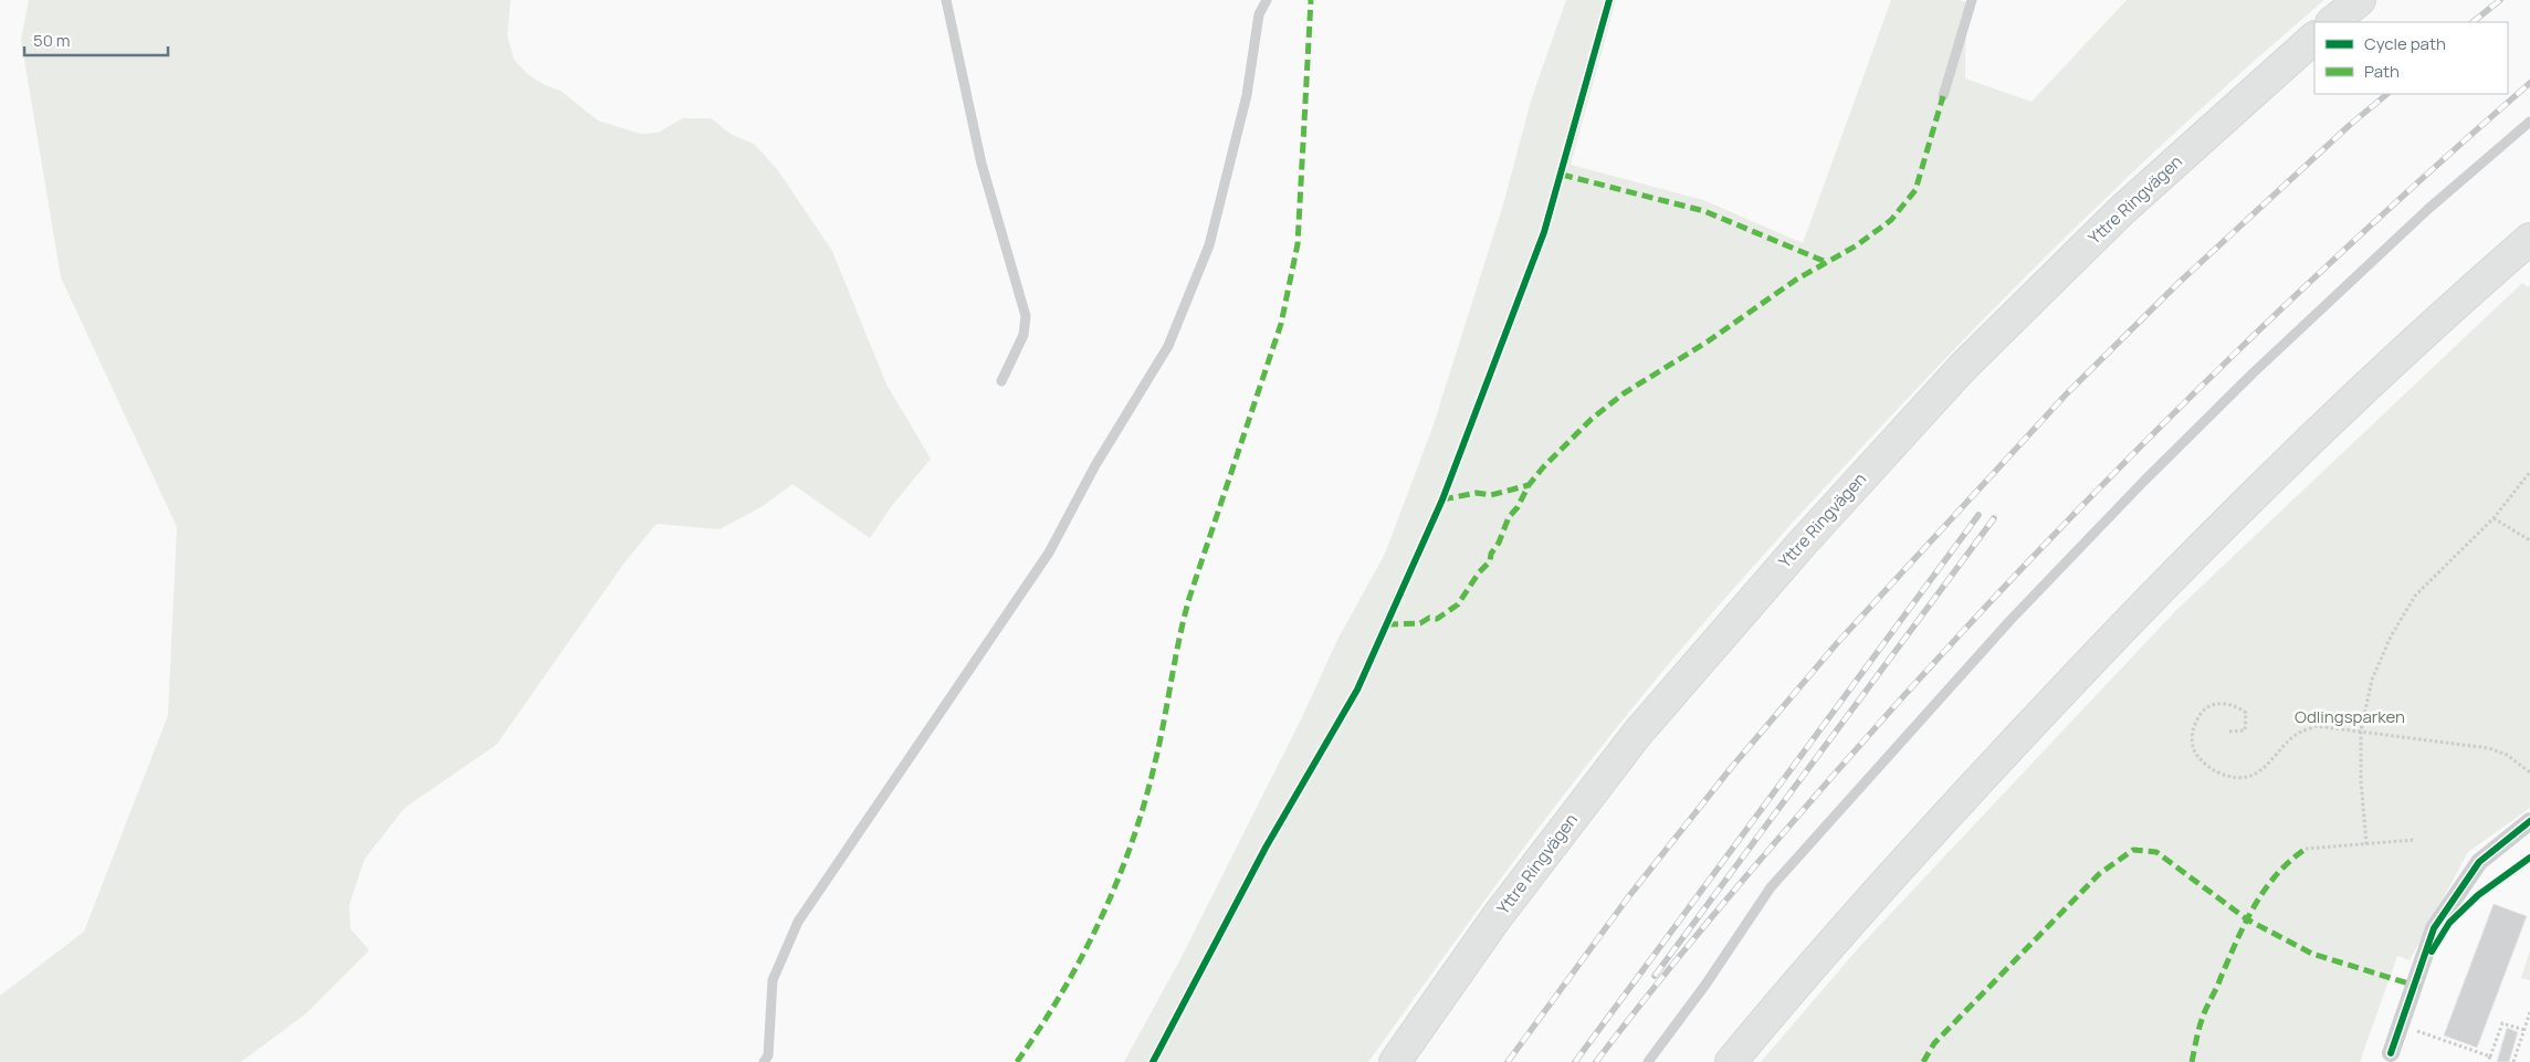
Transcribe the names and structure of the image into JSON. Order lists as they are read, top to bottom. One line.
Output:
{"streets":{"highway":["Yttre Ringvägen"]},"parks":["Odlingsparken"],"legend":["Cycle path","Path"],"scale_bar":"50 m"}
